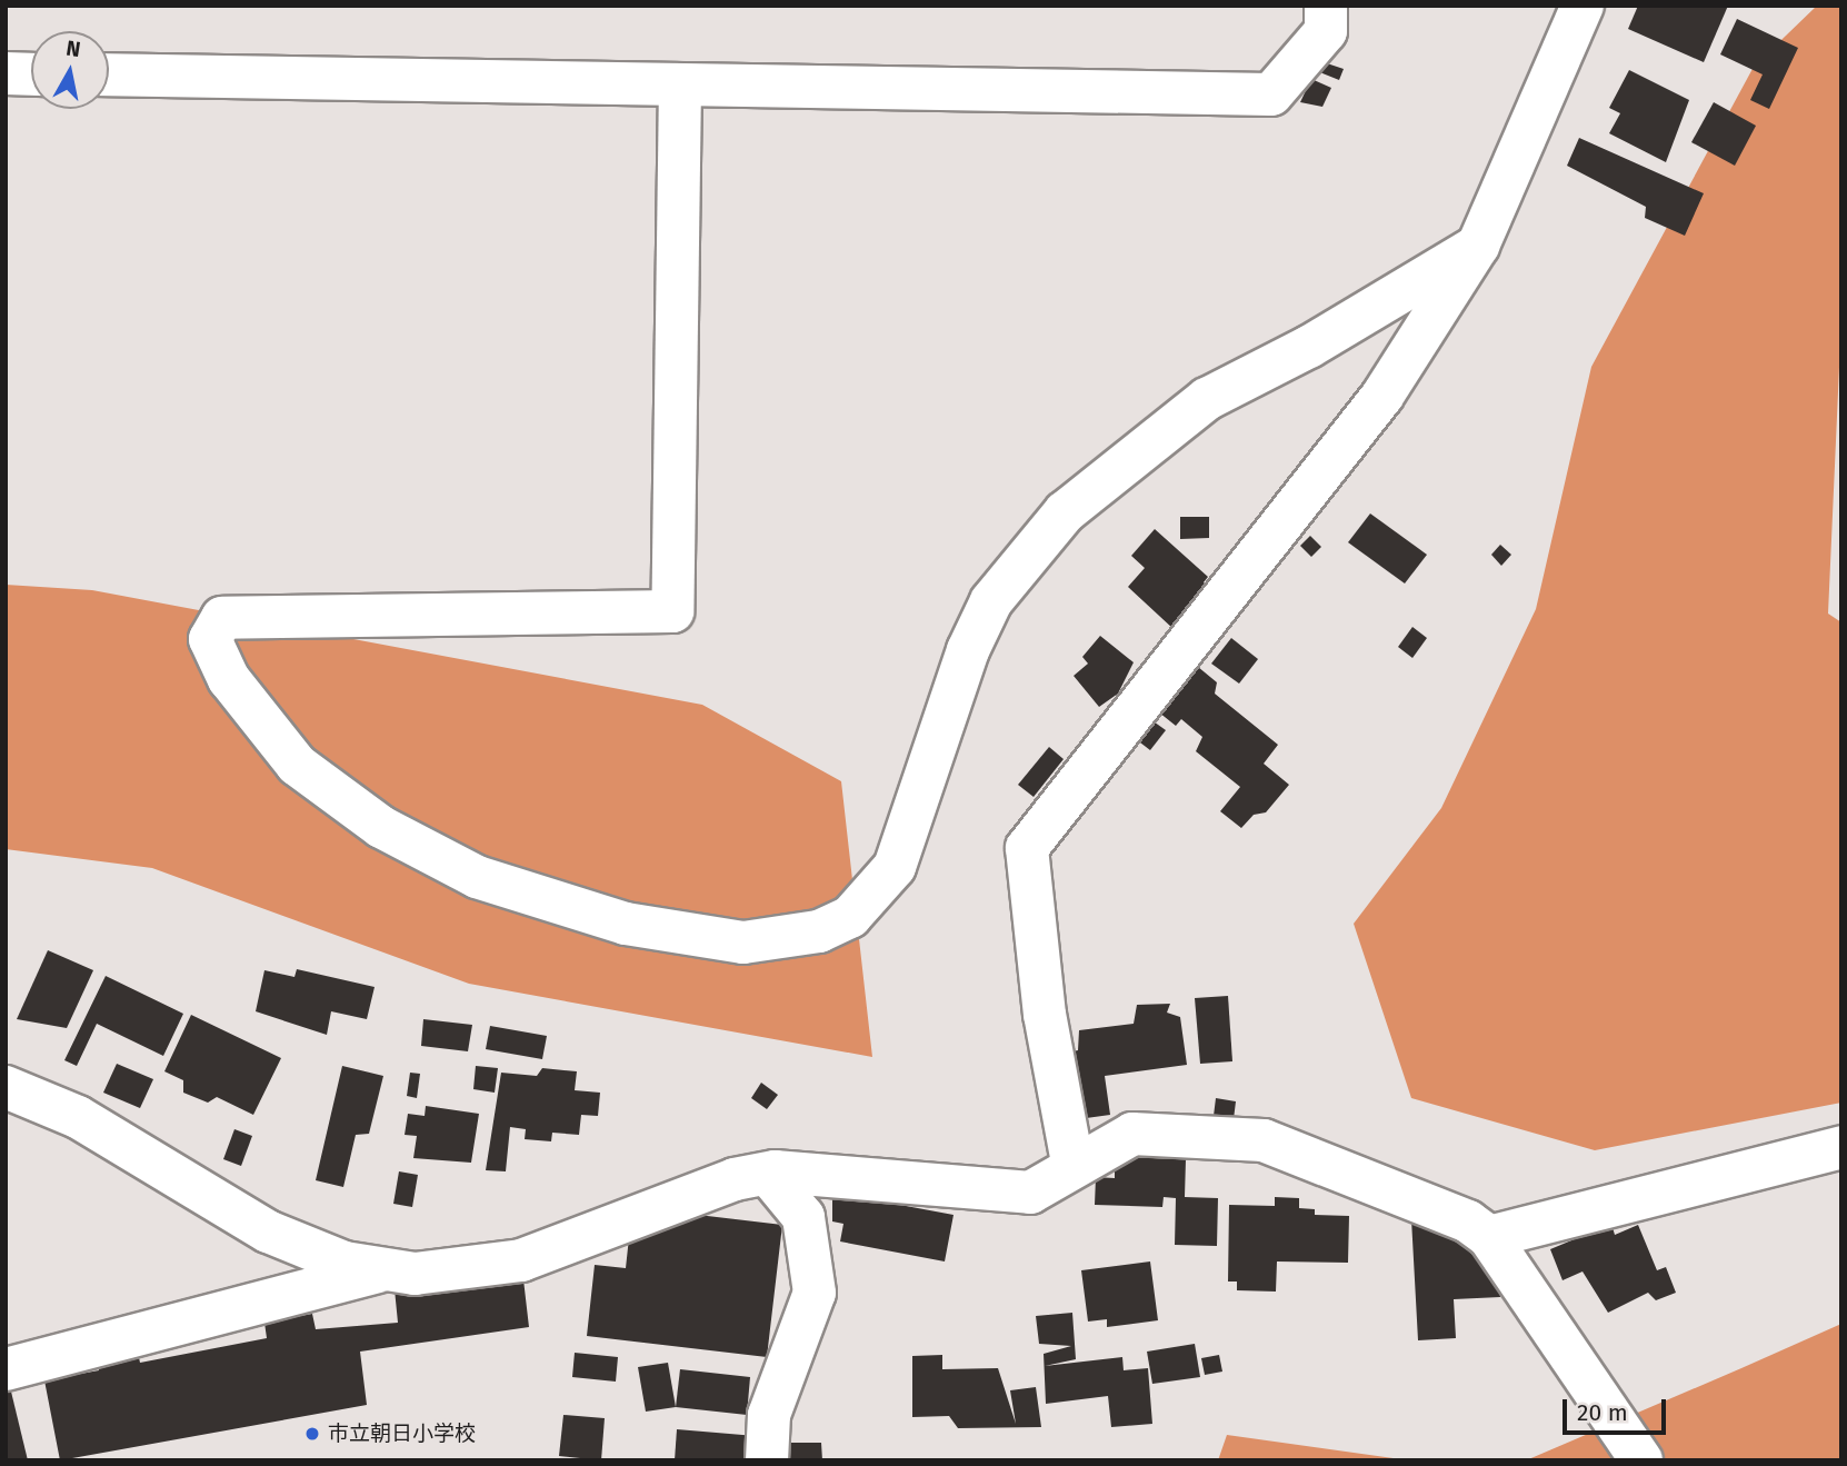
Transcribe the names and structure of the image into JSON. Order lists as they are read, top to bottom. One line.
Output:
{"places":["市立朝日小学校"],"scale_bar":"20 m","north":"top"}
